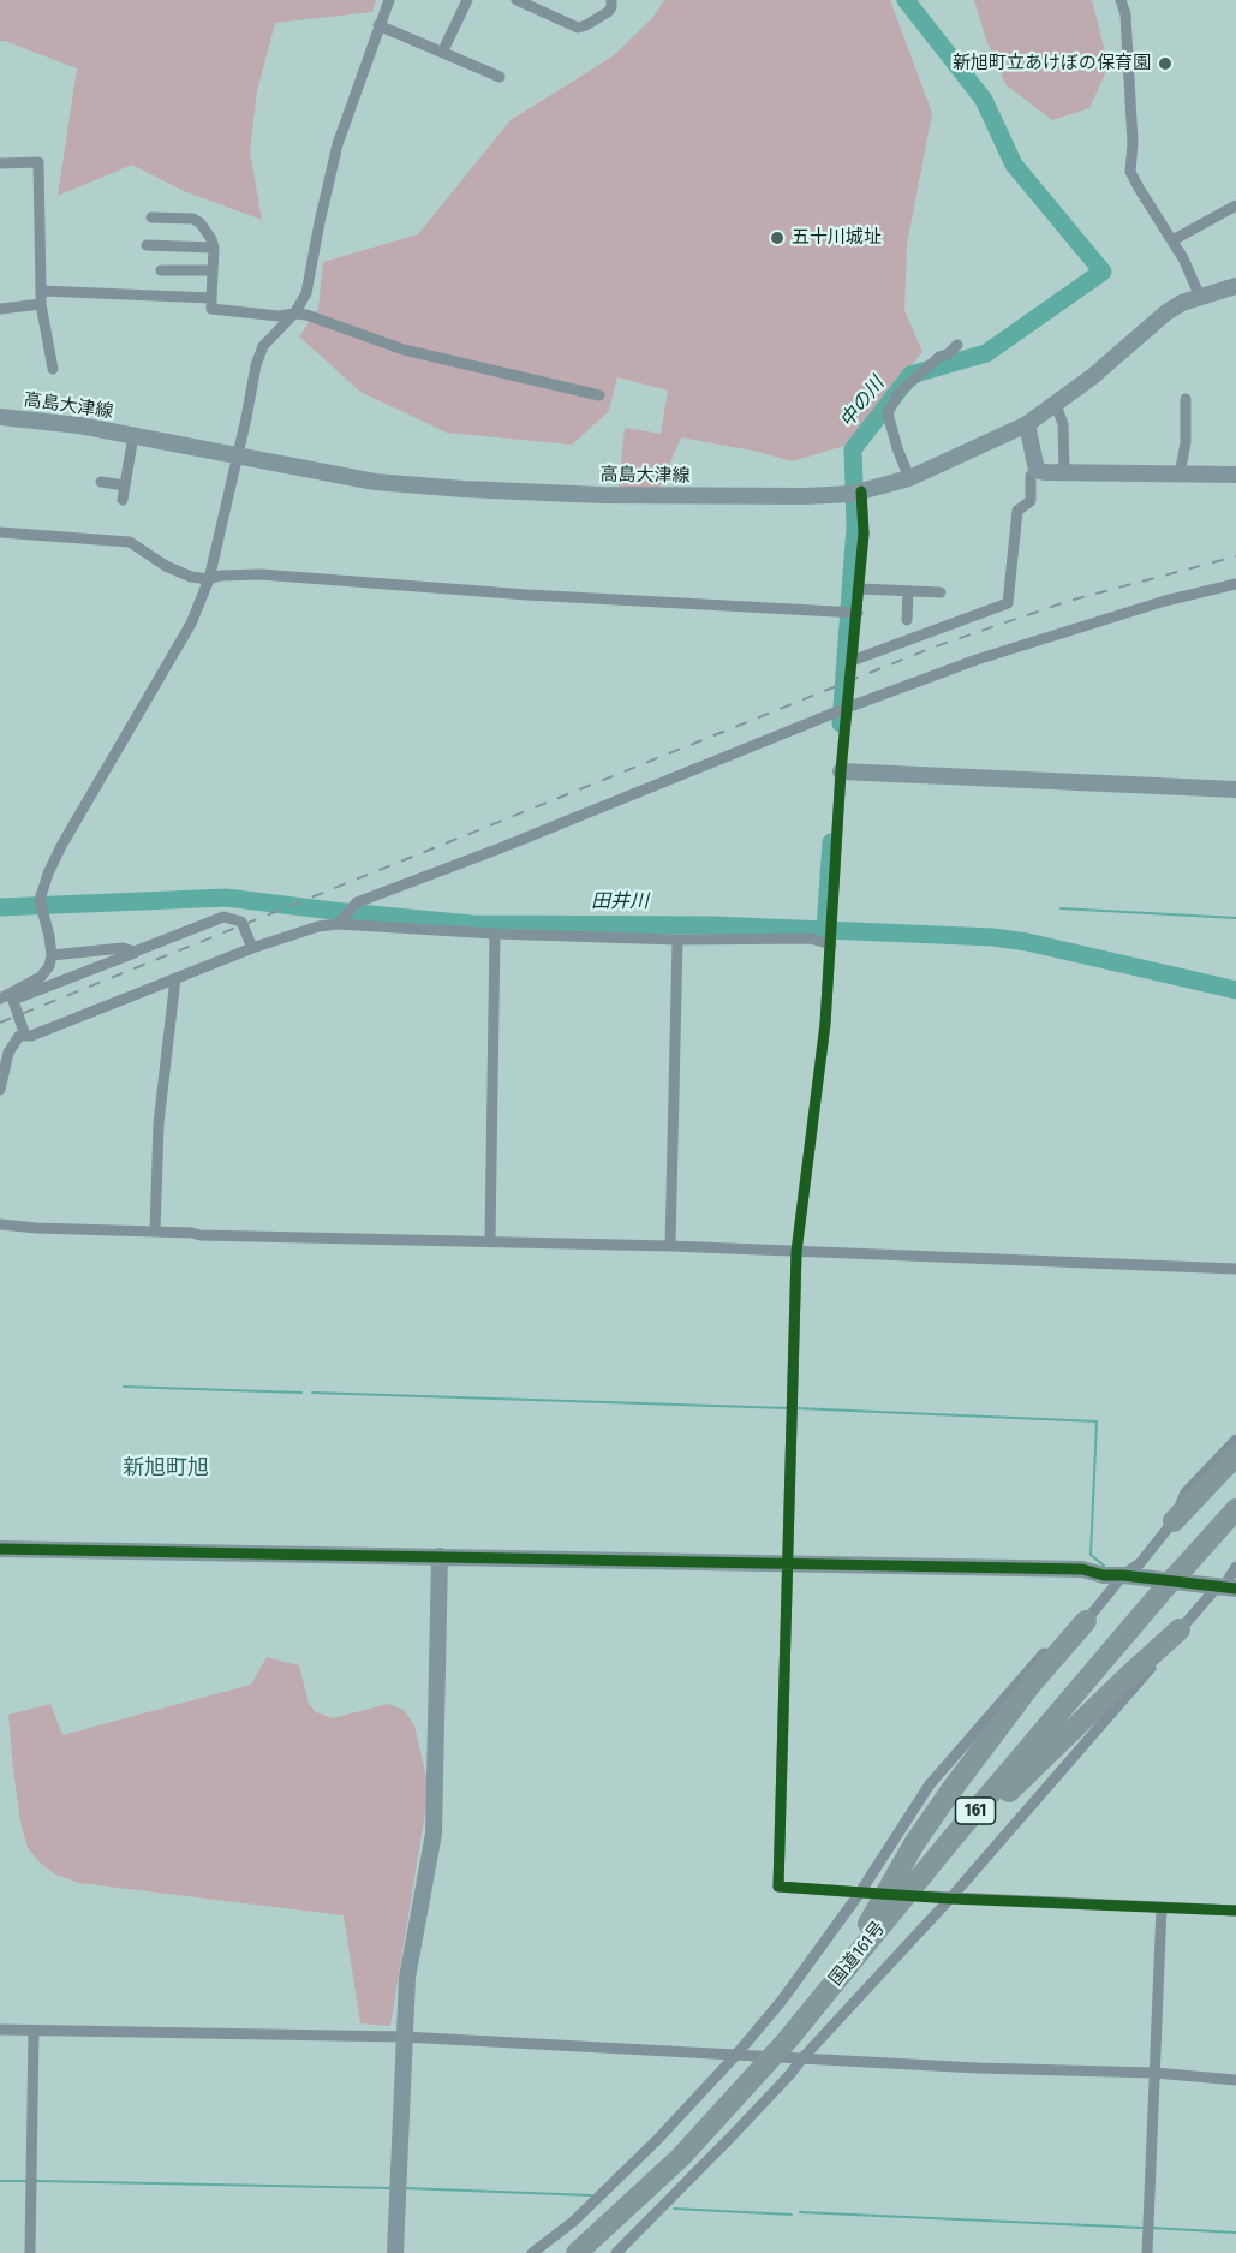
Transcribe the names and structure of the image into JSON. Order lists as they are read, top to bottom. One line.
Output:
{"streets":{"highway":["161","国道161号"],"street":["高島大津線"]},"districts":["新旭町旭"],"water":["中の川","田井川"],"places":["新旭町立あけぼの保育園","五十川城址"]}
